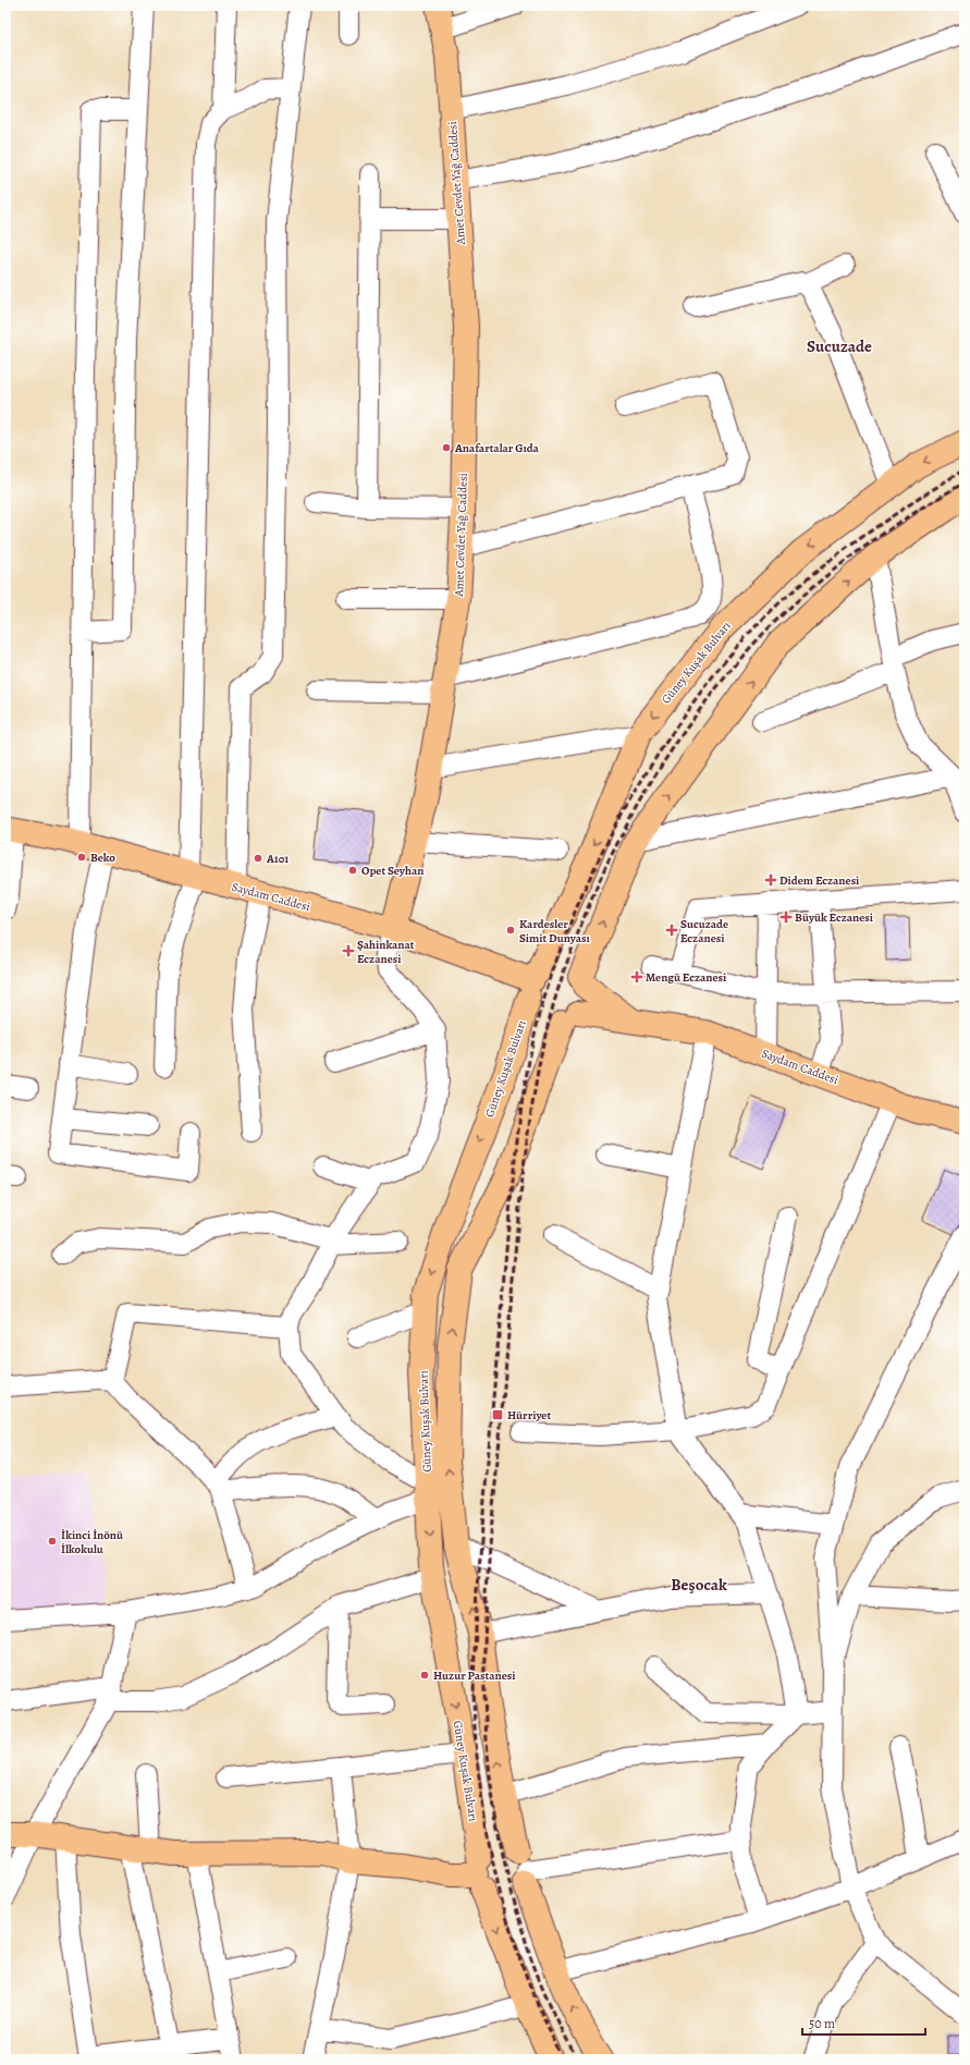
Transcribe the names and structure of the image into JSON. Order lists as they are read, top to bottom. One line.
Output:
{"streets":{"main road":["Amet Cevdet Yağ Caddesi","Güney Kuşak Bulvarı","Saydam Caddesi"]},"crossings":[["Amet Cevdet Yağ Caddesi","Saydam Caddesi"],["Güney Kuşak Bulvarı","Saydam Caddesi"]],"districts":["Sucuzade","Beşocak"],"places":{"other":["Anafartalar Gıda","Beko","A101","Opet Seyhan","Kardesler Simit Dunyası","İkinci İnönü İlkokulu","Huzur Pastanesi"],"health":["Didem Eczanesi","Büyük Eczanesi","Sucuzade Eczanesi","Şahinkanat Eczanesi","Mengü Eczanesi"],"transit":["Hürriyet"]},"scale_bar":"50 m"}
